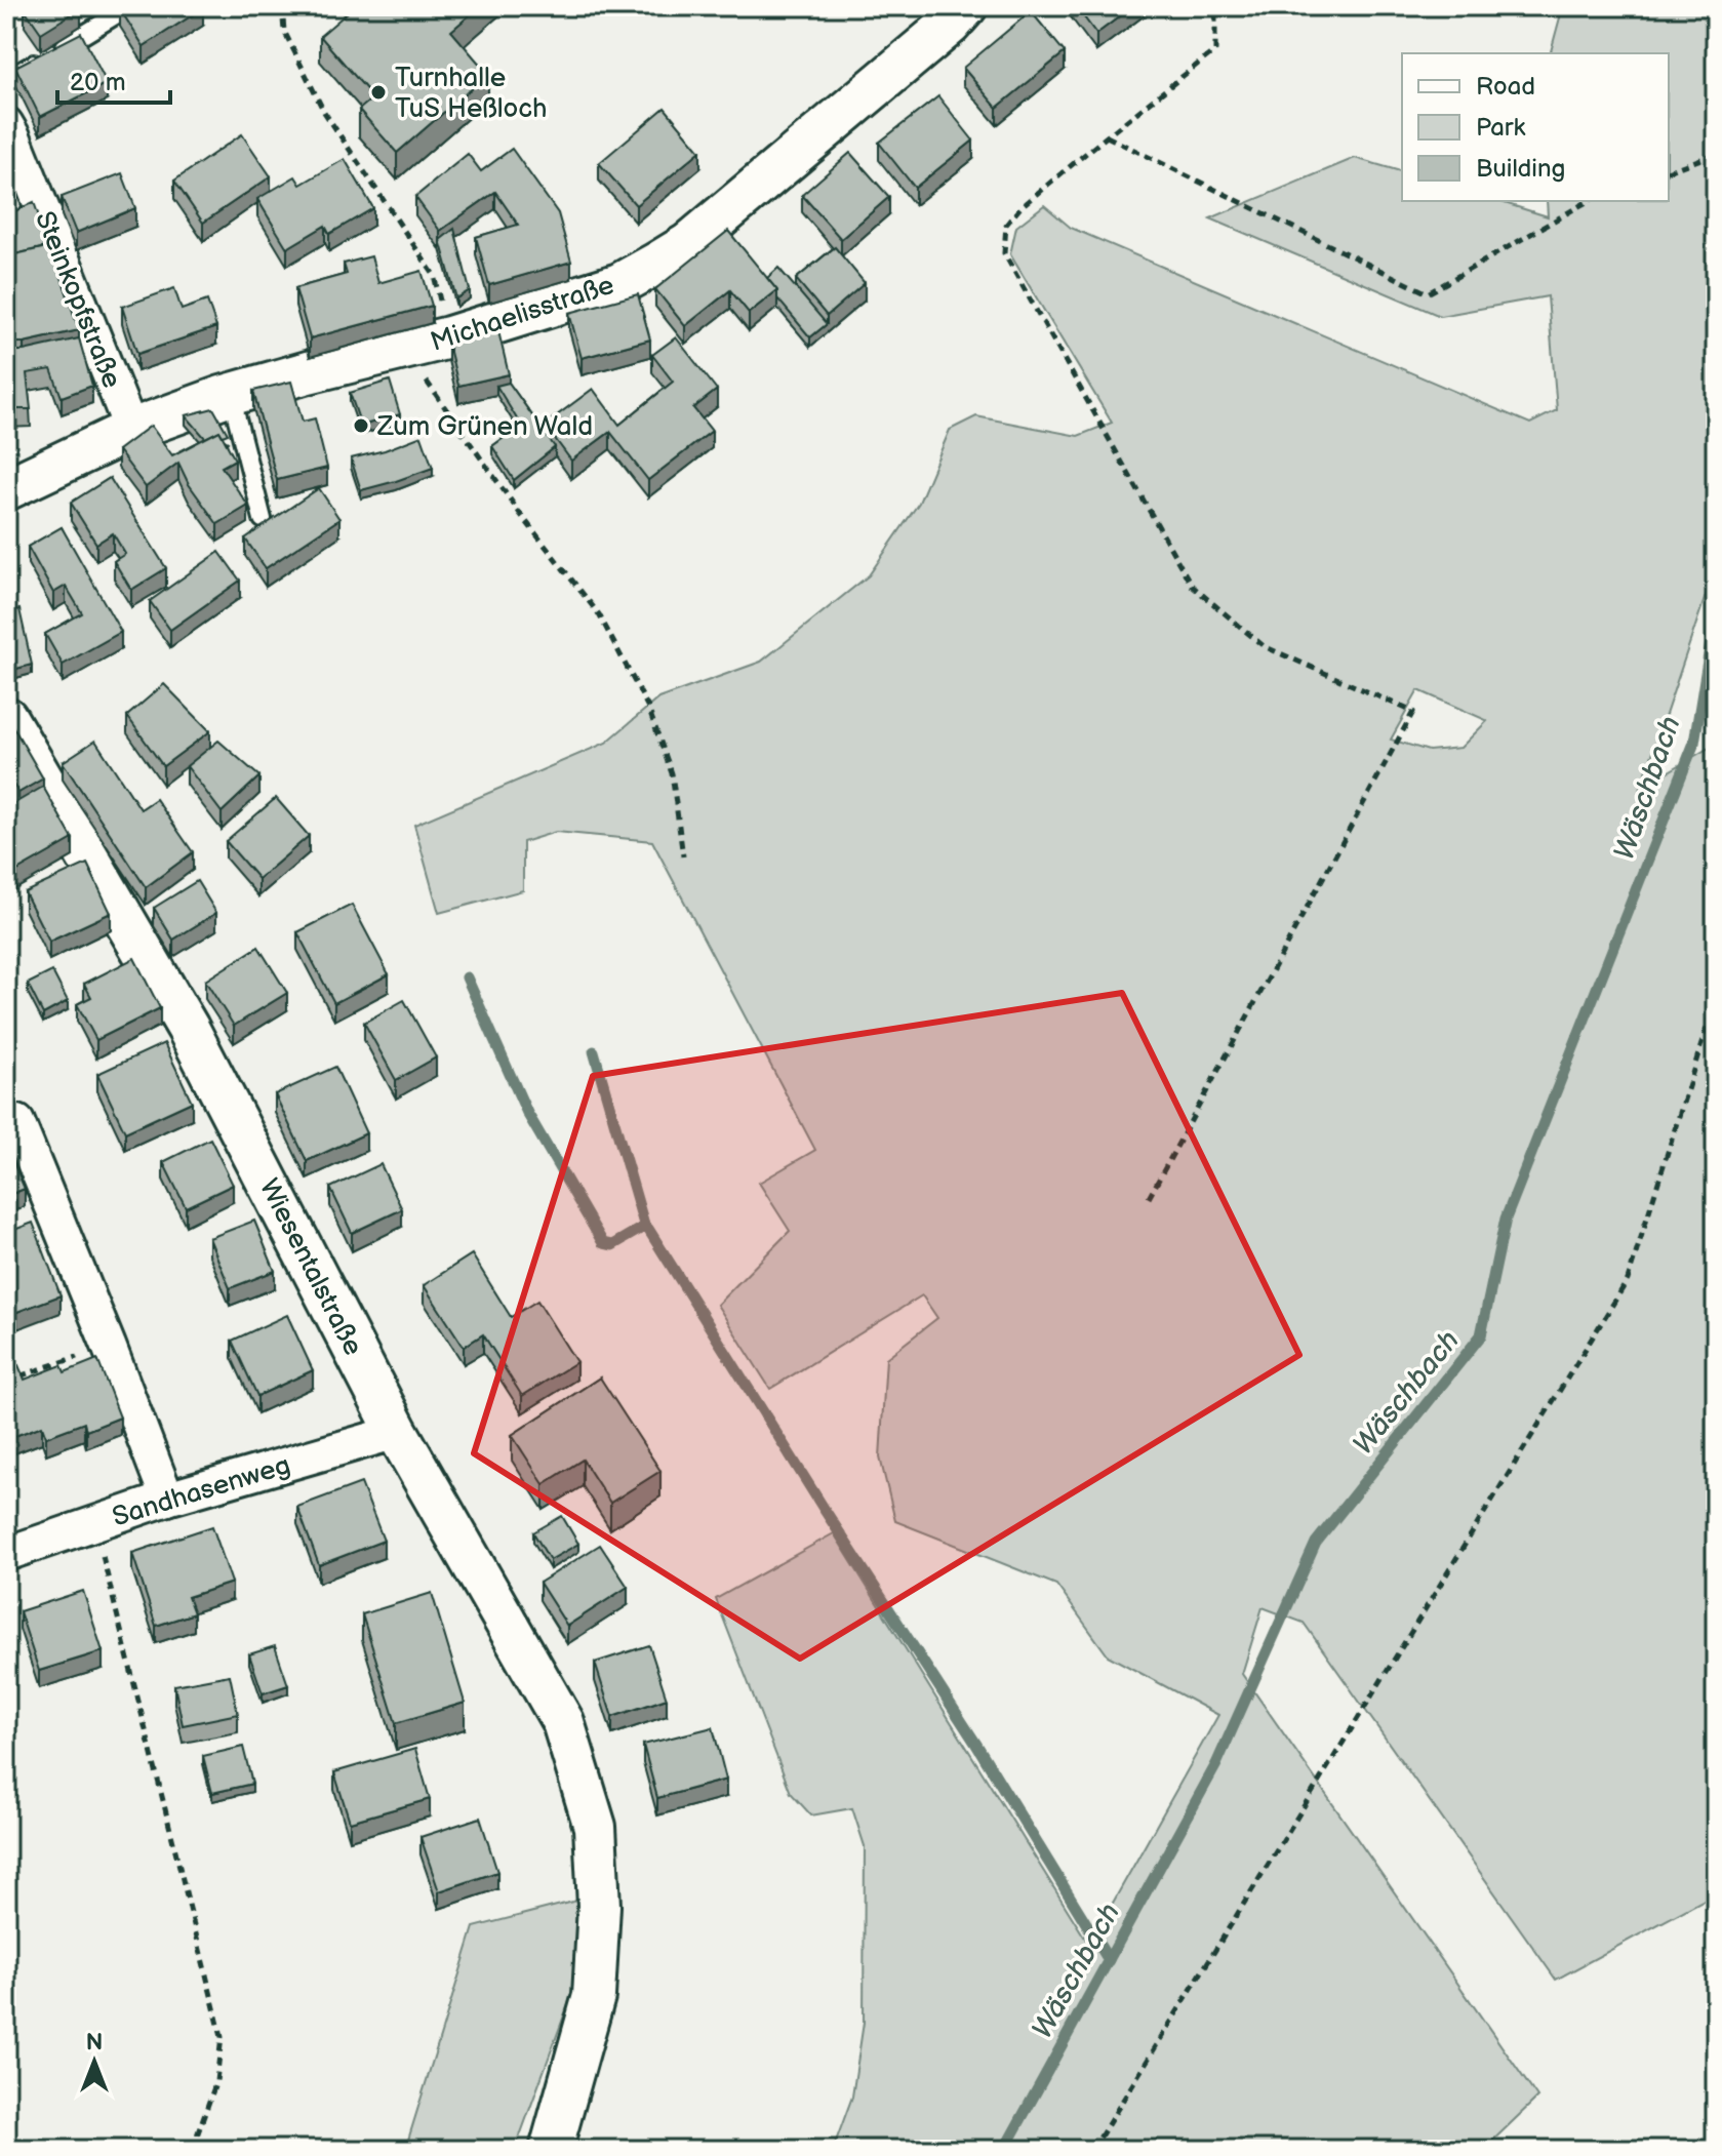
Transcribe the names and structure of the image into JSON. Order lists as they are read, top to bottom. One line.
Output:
{"streets":{"street":["Steinkopfstraße","Michaelisstraße","Wiesentalstraße","Sandhasenweg"]},"crossings":[["Steinkopfstraße","Michaelisstraße"],["Wiesentalstraße","Sandhasenweg"]],"water":["Wäschbach"],"places":["Turnhalle TuS Heßloch","Zum Grünen Wald"],"legend":["Road","Park","Building"],"scale_bar":"20 m","north":"top"}
